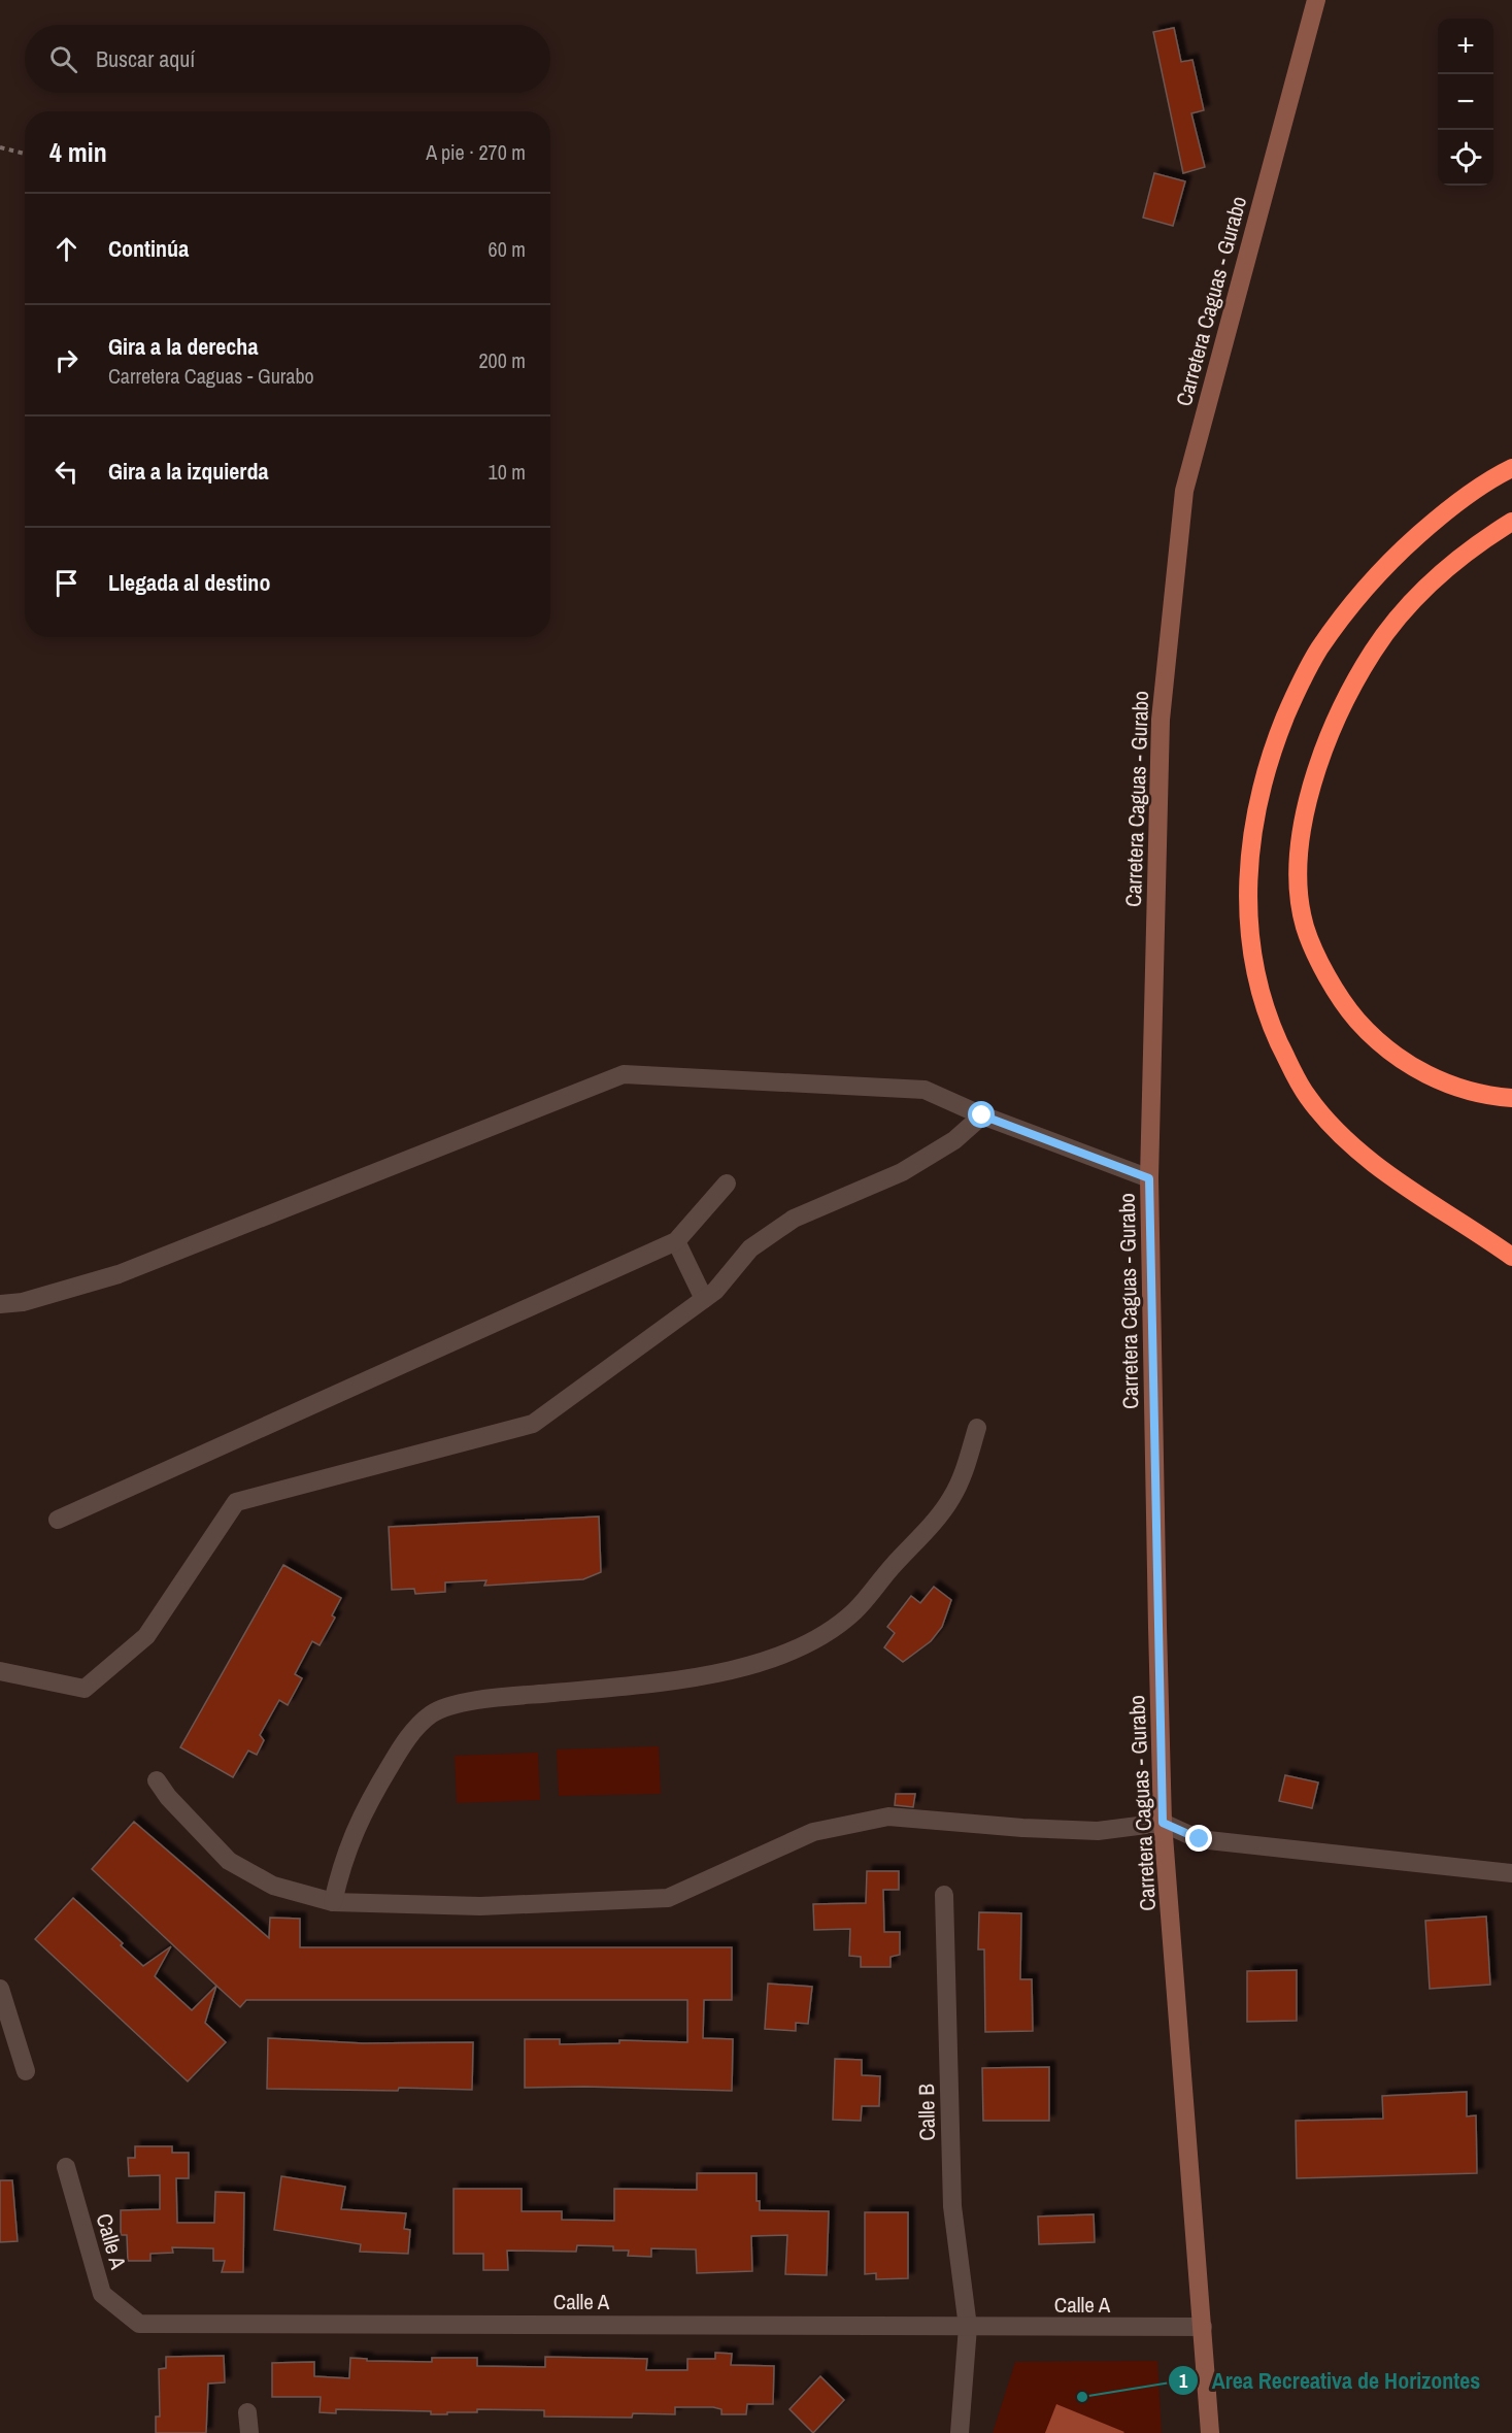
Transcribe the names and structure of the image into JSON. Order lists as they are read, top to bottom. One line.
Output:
{"streets":{"main road":["Carretera Caguas - Gurabo"],"street":["Calle B","Calle A"]},"crossings":[["Carretera Caguas - Gurabo","Calle A"],["Calle B","Calle A"]],"places":["Area Recreativa de Horizontes"],"page":{"map_buttons":["+","−"],"search":"Buscar aquí","heading":["4 min","A pie · 270 m"],"list":[["Continúa","60 m"],["Gira a la derecha","Carretera Caguas - Gurabo","200 m"],["Gira a la izquierda","10 m"],"Llegada al destino"]}}
